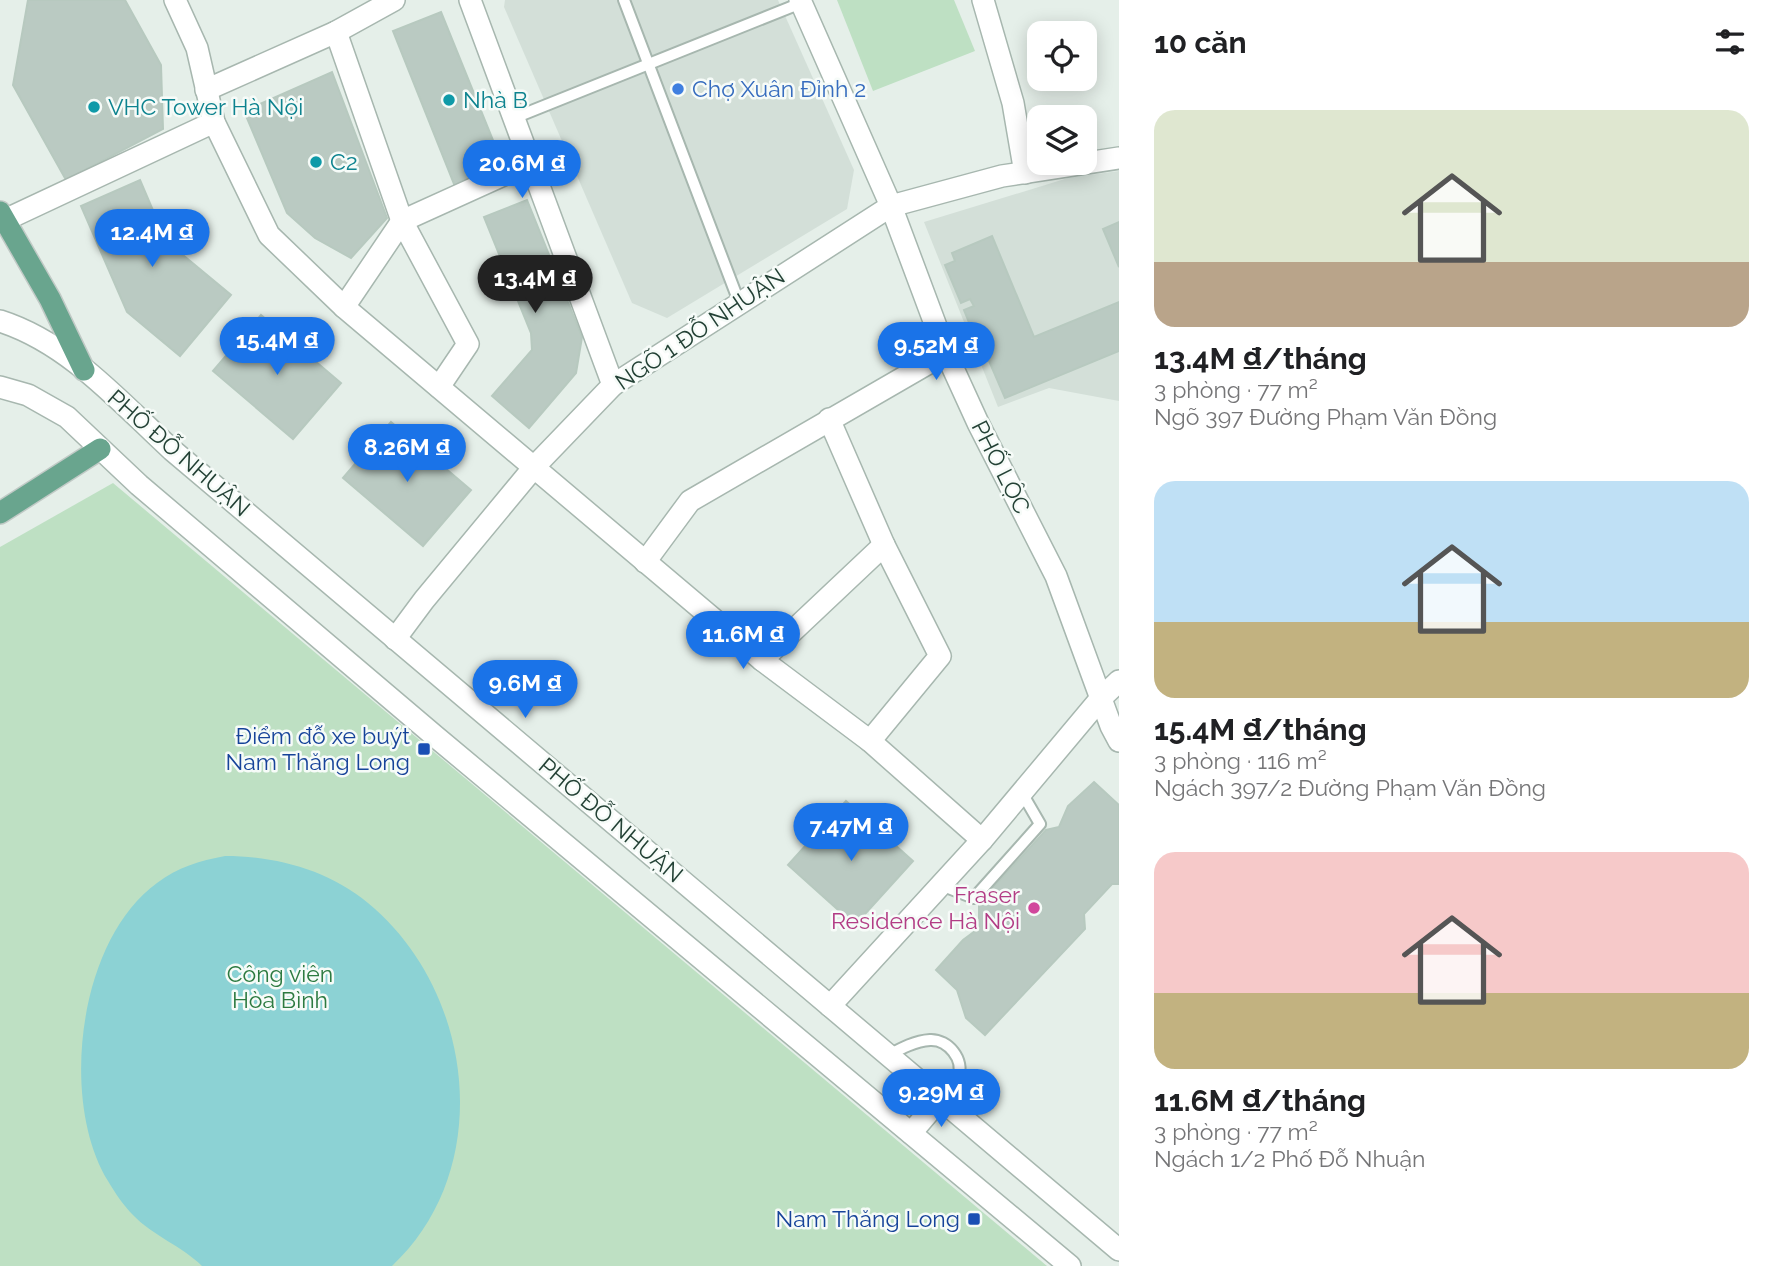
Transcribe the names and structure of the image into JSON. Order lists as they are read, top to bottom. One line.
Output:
{"streets":{"street":["NGÕ 1 ĐỖ NHUẬN","PHỐ ĐỖ NHUẬN","PHỐ LỘC"]},"crossings":[["NGÕ 1 ĐỖ NHUẬN","PHỐ ĐỖ NHUẬN"],["NGÕ 1 ĐỖ NHUẬN","PHỐ LỘC"]],"parks":["Công viên Hòa Bình"],"places":{"other":["Chợ Xuân Đỉnh 2","Nhà B","VHC Tower Hà Nội","C2","Fraser Residence Hà Nội"],"transit":["Điểm đỗ xe buýt Nam Thăng Long","Nam Thăng Long"]},"page":{"heading":"10 căn","list":[{"name":"13.4M ₫/tháng","note":"3 phòng · 77 m² · Ngõ 397 Đường Phạm Văn Đồng"},{"name":"15.4M ₫/tháng","note":"3 phòng · 116 m² · Ngách 397/2 Đường Phạm Văn Đồng"},{"name":"11.6M ₫/tháng","note":"3 phòng · 77 m² · Ngách 1/2 Phố Đỗ Nhuận"}],"price":["20.6M ₫","12.4M ₫","13.4M ₫","15.4M ₫","9.52M ₫","8.26M ₫","11.6M ₫","9.6M ₫","7.47M ₫","9.29M ₫"]}}
